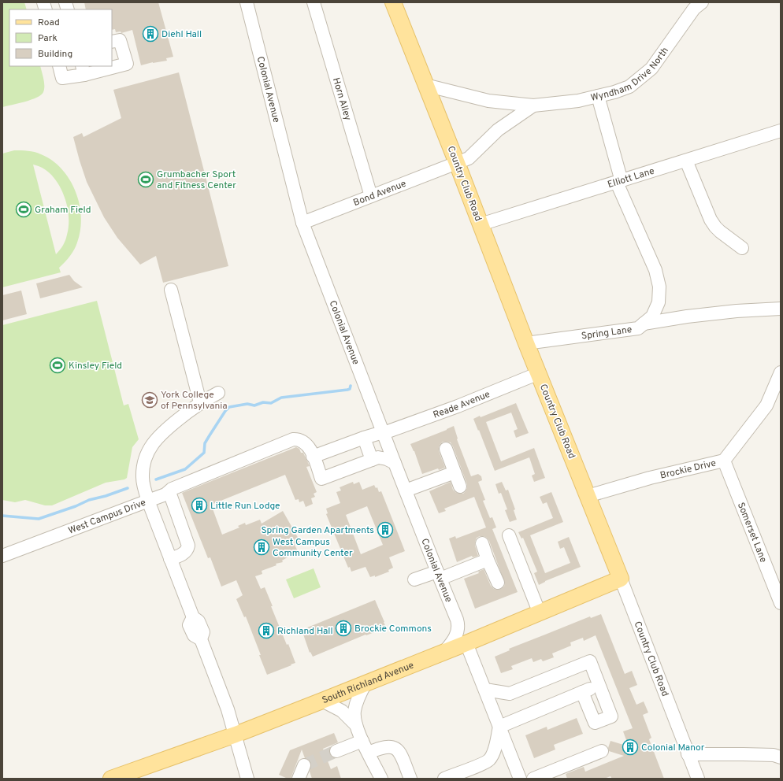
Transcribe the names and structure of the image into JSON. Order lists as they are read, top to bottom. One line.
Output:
{"streets":{"main road":["Country Club Road","South Richland Avenue"],"street":["Wyndham Drive North","Colonial Avenue","Horn Alley","Elliott Lane","Bond Avenue","Spring Lane","Reade Avenue","Brockie Drive","West Campus Drive","Somerset Lane"]},"crossings":[["Wyndham Drive North","Country Club Road"],["Wyndham Drive North","Bond Avenue"],["Wyndham Drive North","Spring Lane"],["Colonial Avenue","Bond Avenue"],["Colonial Avenue","Reade Avenue"],["Colonial Avenue","South Richland Avenue"],["Horn Alley","Bond Avenue"],["Elliott Lane","Country Club Road"],["Elliott Lane","Spring Lane"],["Country Club Road","Bond Avenue"],["Country Club Road","Spring Lane"],["Country Club Road","Reade Avenue"],["Country Club Road","Brockie Drive"],["Country Club Road","South Richland Avenue"],["Brockie Drive","Somerset Lane"],["West Campus Drive","South Richland Avenue"]],"places":{"building":["Diehl Hall","Little Run Lodge","Spring Garden Apartments","West Campus Community Center","Brockie Commons","Richland Hall","Colonial Manor"],"sports":["Grumbacher Sport and Fitness Center","Graham Field","Kinsley Field"],"school or university":["York College of Pennsylvania"]},"legend":["Road","Park","Building"]}
